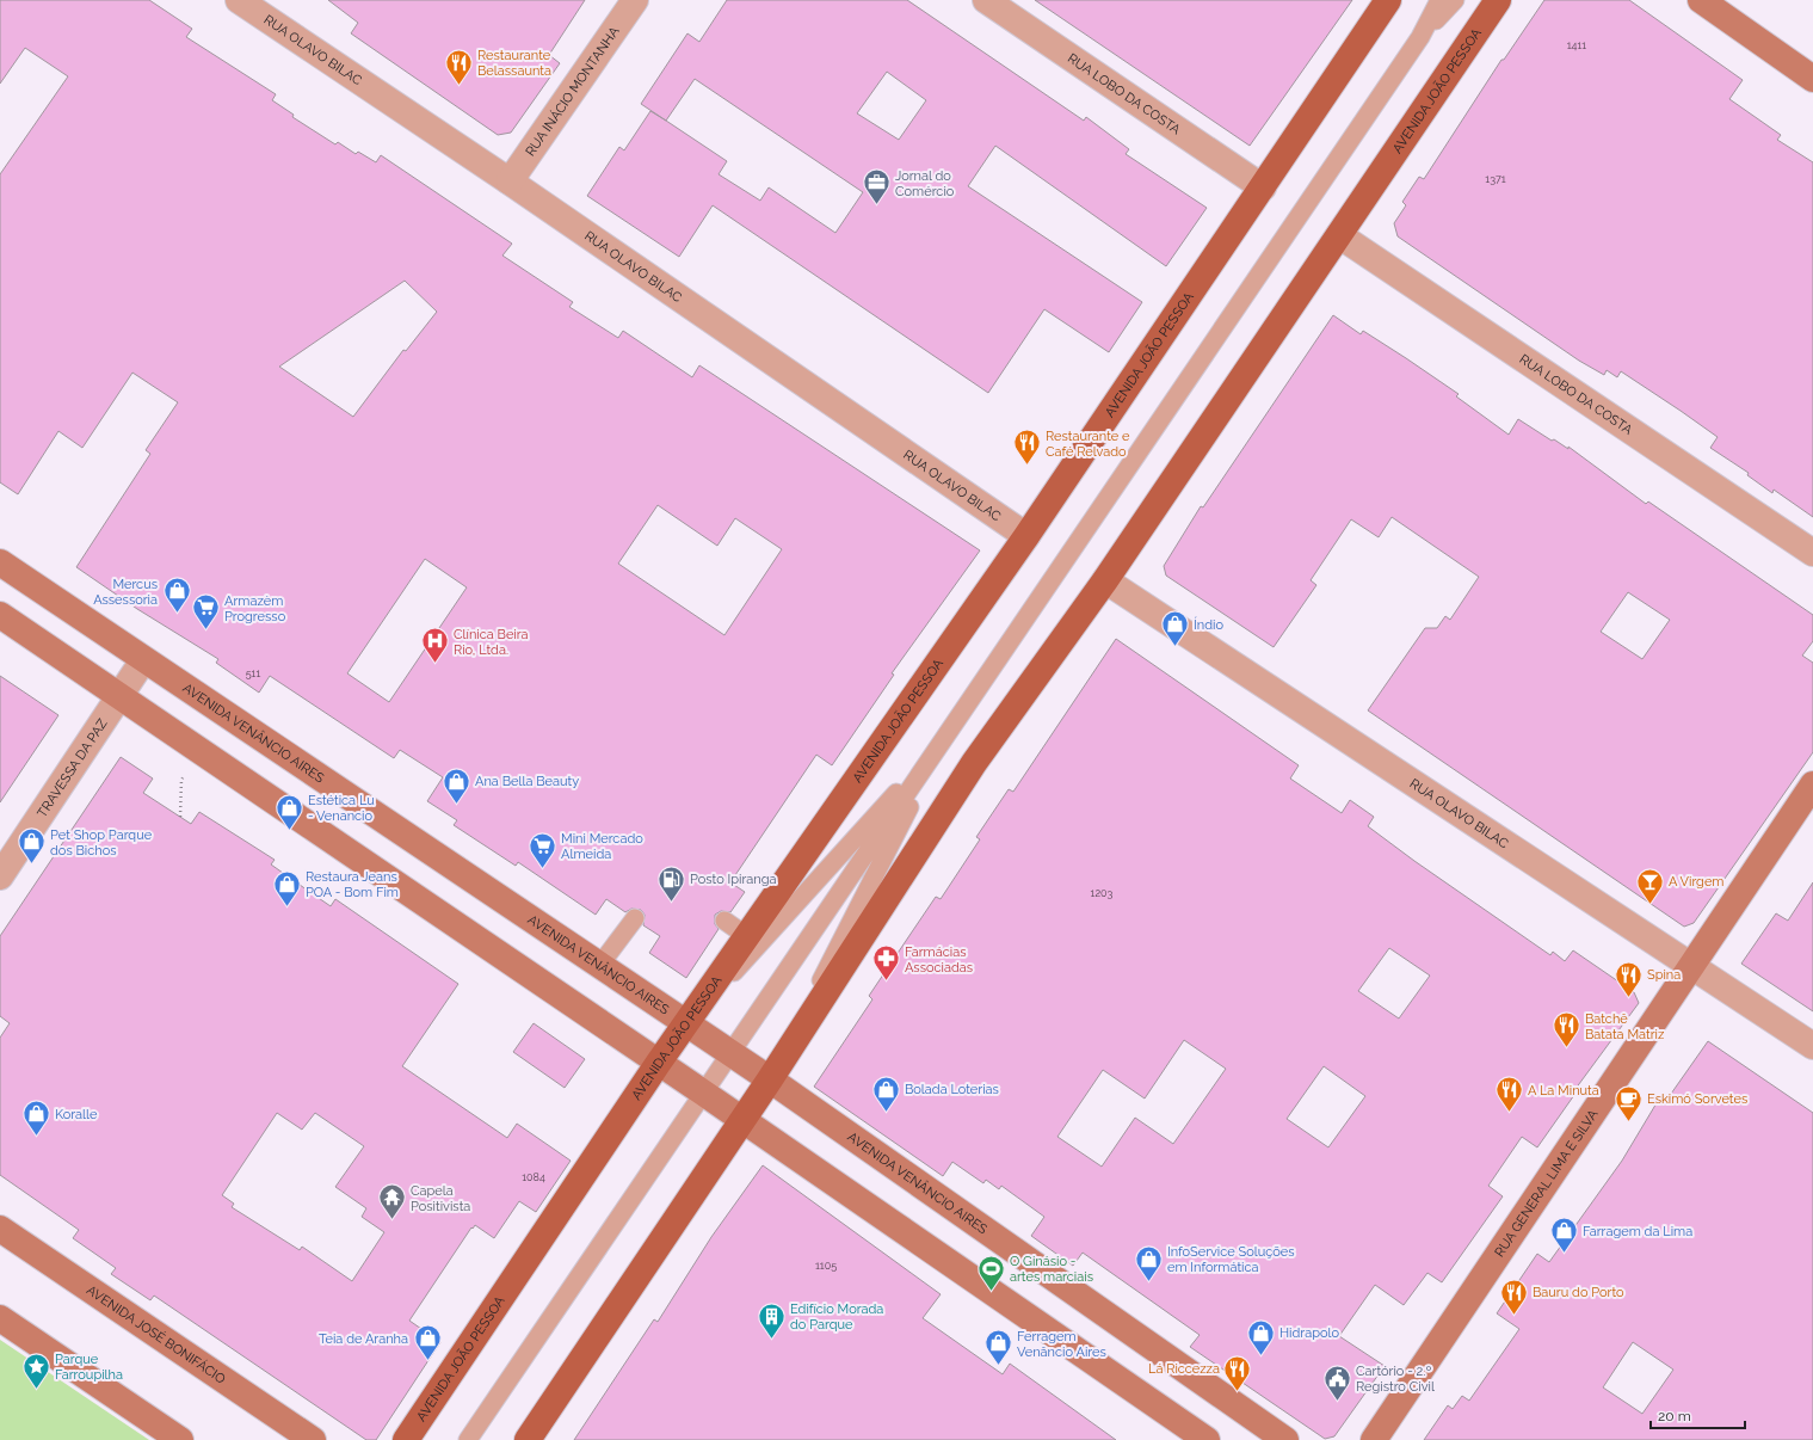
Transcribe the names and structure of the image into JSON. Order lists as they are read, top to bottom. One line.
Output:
{"streets":{"main road":["AVENIDA JOÃO PESSOA","AVENIDA VENÂNCIO AIRES","RUA GENERAL LIMA E SILVA","AVENIDA JOSÉ BONIFÁCIO"],"street":["RUA OLAVO BILAC","RUA INÁCIO MONTANHA","RUA LOBO DA COSTA","TRAVESSA DA PAZ"]},"crossings":[["RUA OLAVO BILAC","RUA INÁCIO MONTANHA"],["RUA OLAVO BILAC","AVENIDA JOÃO PESSOA"],["RUA OLAVO BILAC","RUA GENERAL LIMA E SILVA"],["AVENIDA JOÃO PESSOA","RUA LOBO DA COSTA"],["AVENIDA JOÃO PESSOA","AVENIDA VENÂNCIO AIRES"],["AVENIDA VENÂNCIO AIRES","TRAVESSA DA PAZ"]],"places":{"restaurant":["Restaurante Belassaunta","Restaurante e Café Relvado","Spina","Batchê Batata Matriz","A La Minuta","Bauru do Porto","Lá Riccezza"],"office":["Jornal do Comércio"],"shop":["Mercus Assessoria","Índio","Ana Bella Beauty","Estética Lu - Venancio","Pet Shop Parque dos Bichos","Restaura Jeans POA - Bom Fim","Bolada Loterias","Koralle","Farragem da Lima","InfoService Soluções em Informática","Hidrapolo","Teia de Aranha","Ferragem Venâncio Aires"],"supermarket":["Armazèm Progresso","Mini Mercado Almeida"],"hospital":["Clínica Beira Rio, Ltda."],"fuel station":["Posto Ipiranga"],"bar":["A Virgem"],"pharmacy":["Farmácias Associadas"],"cafe":["Eskimó Sorvetes"],"temple":["Capela Positivista"],"sports":["O Ginásio - artes marciais"],"building":["Edifício Morada do Parque"],"place":["Parque Farroupilha"],"public building":["Cartório - 2.º Registro Civil"]},"house_numbers":["1411","1371","511","1203","1084","1105"],"scale_bar":"20 m"}
